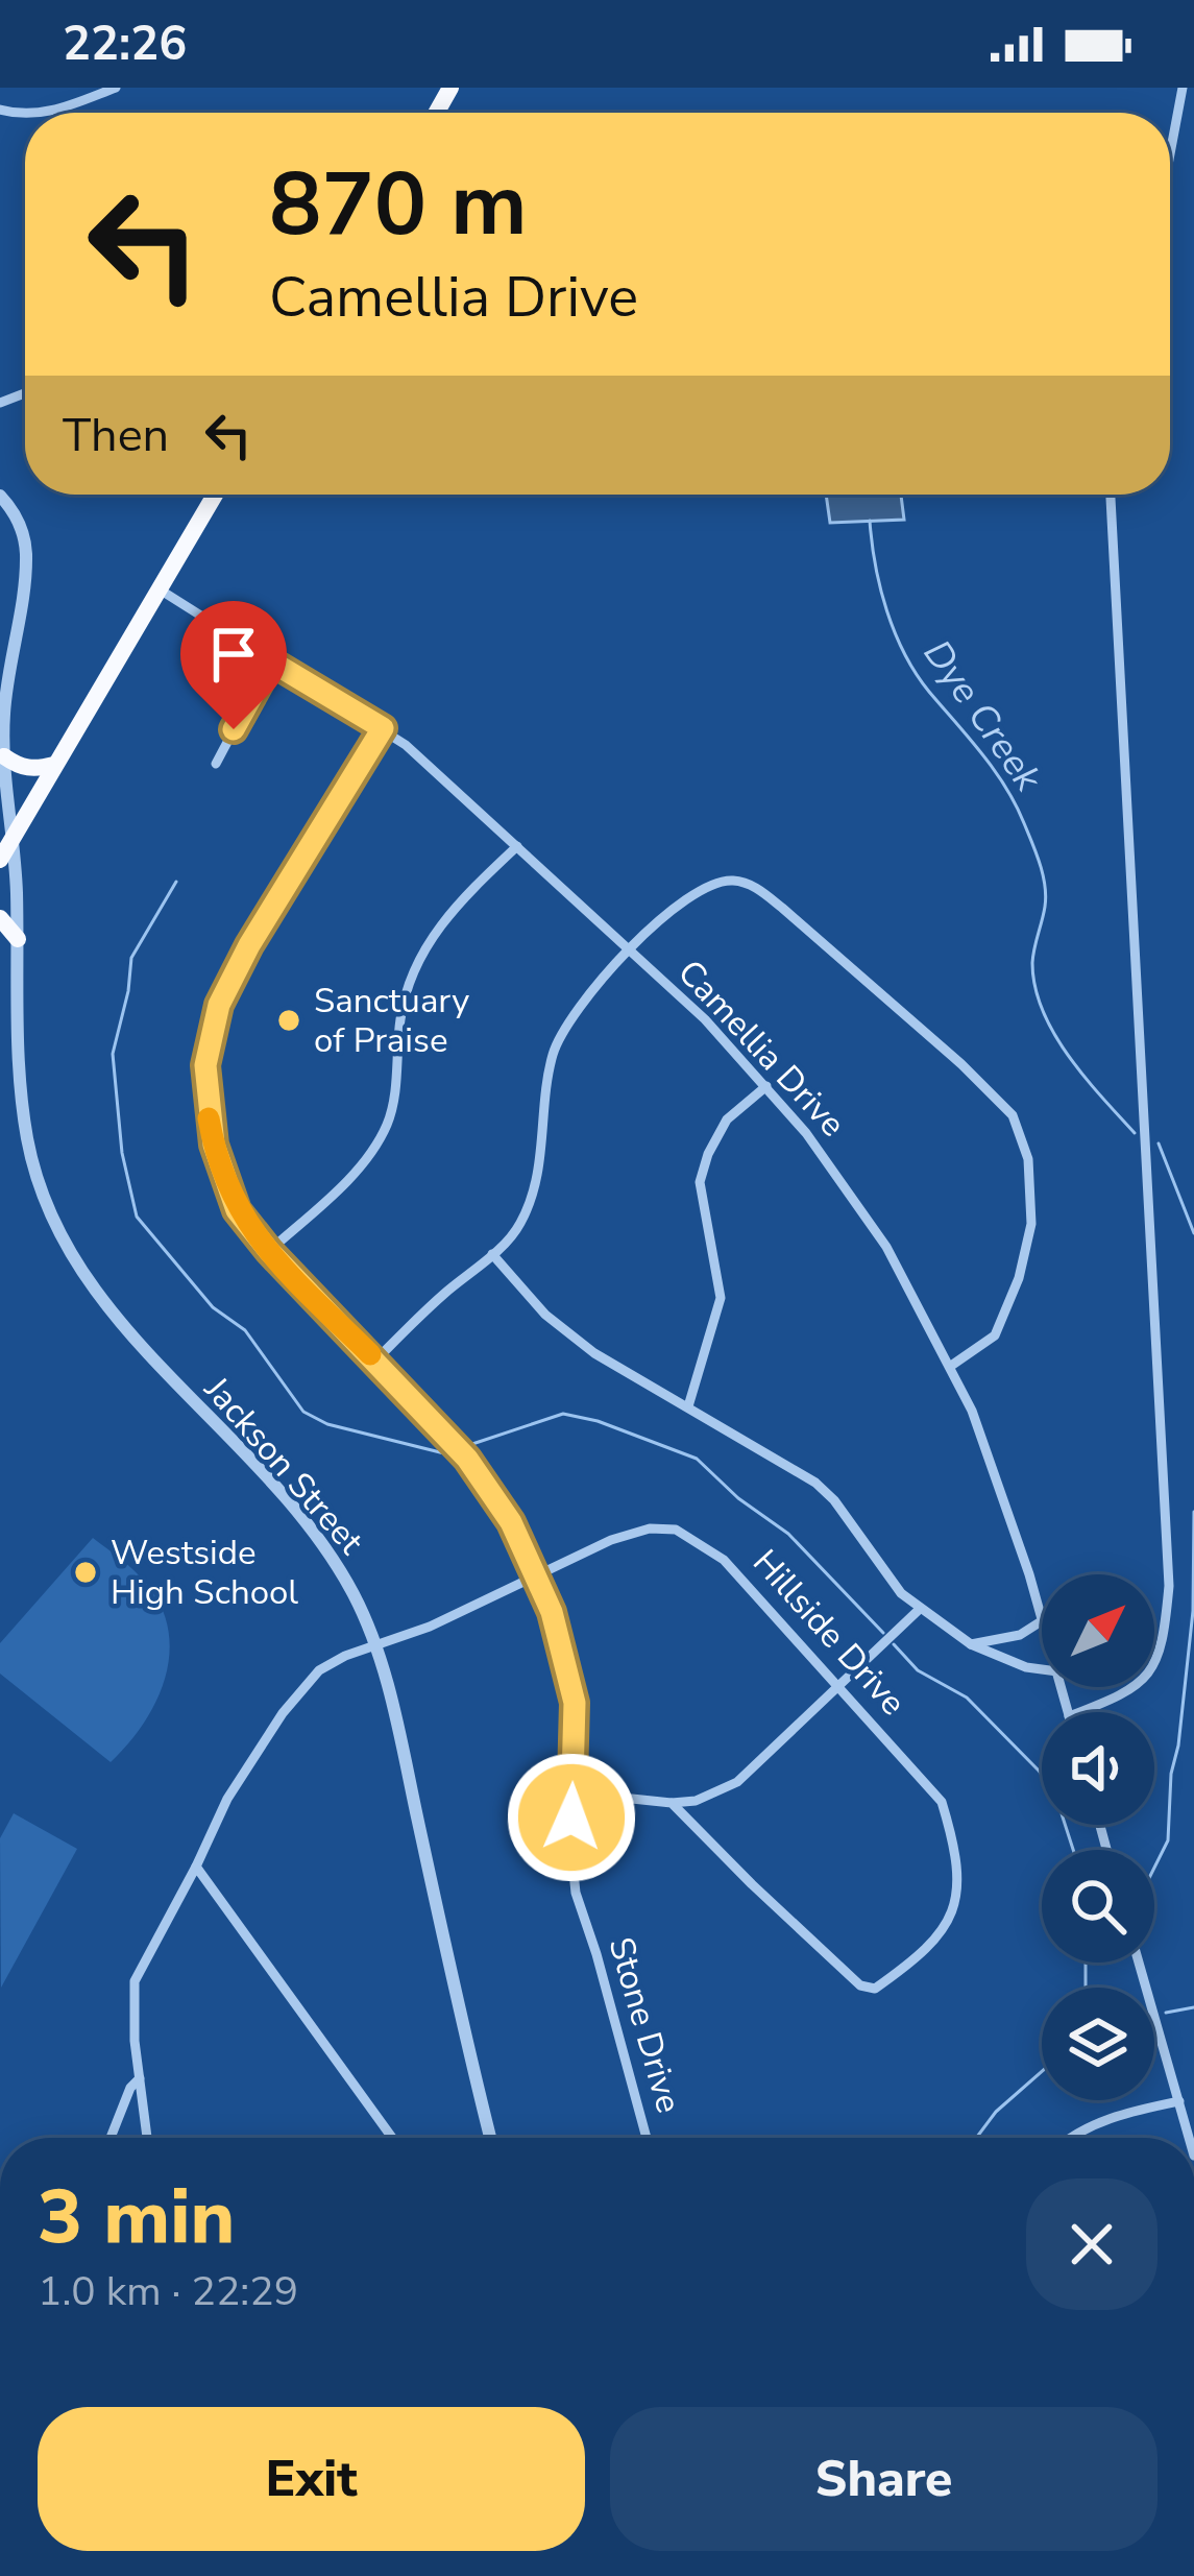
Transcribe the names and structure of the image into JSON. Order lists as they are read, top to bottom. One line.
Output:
{"streets":{"street":["Camellia Drive","Jackson Street","Hillside Drive","Stone Drive"]},"crossings":[["Camellia Drive","Stone Drive"],["Jackson Street","Hillside Drive"],["Hillside Drive","Stone Drive"]],"water":["Dye Creek"],"places":["Sanctuary of Praise","Westside High School"],"north":"top right","page":{"status":"22:26","turn":["870 m","Camellia Drive"],"then":"Then","heading":["3 min","1.0 km · 22:29"],"buttons":["Exit","Share"]}}
